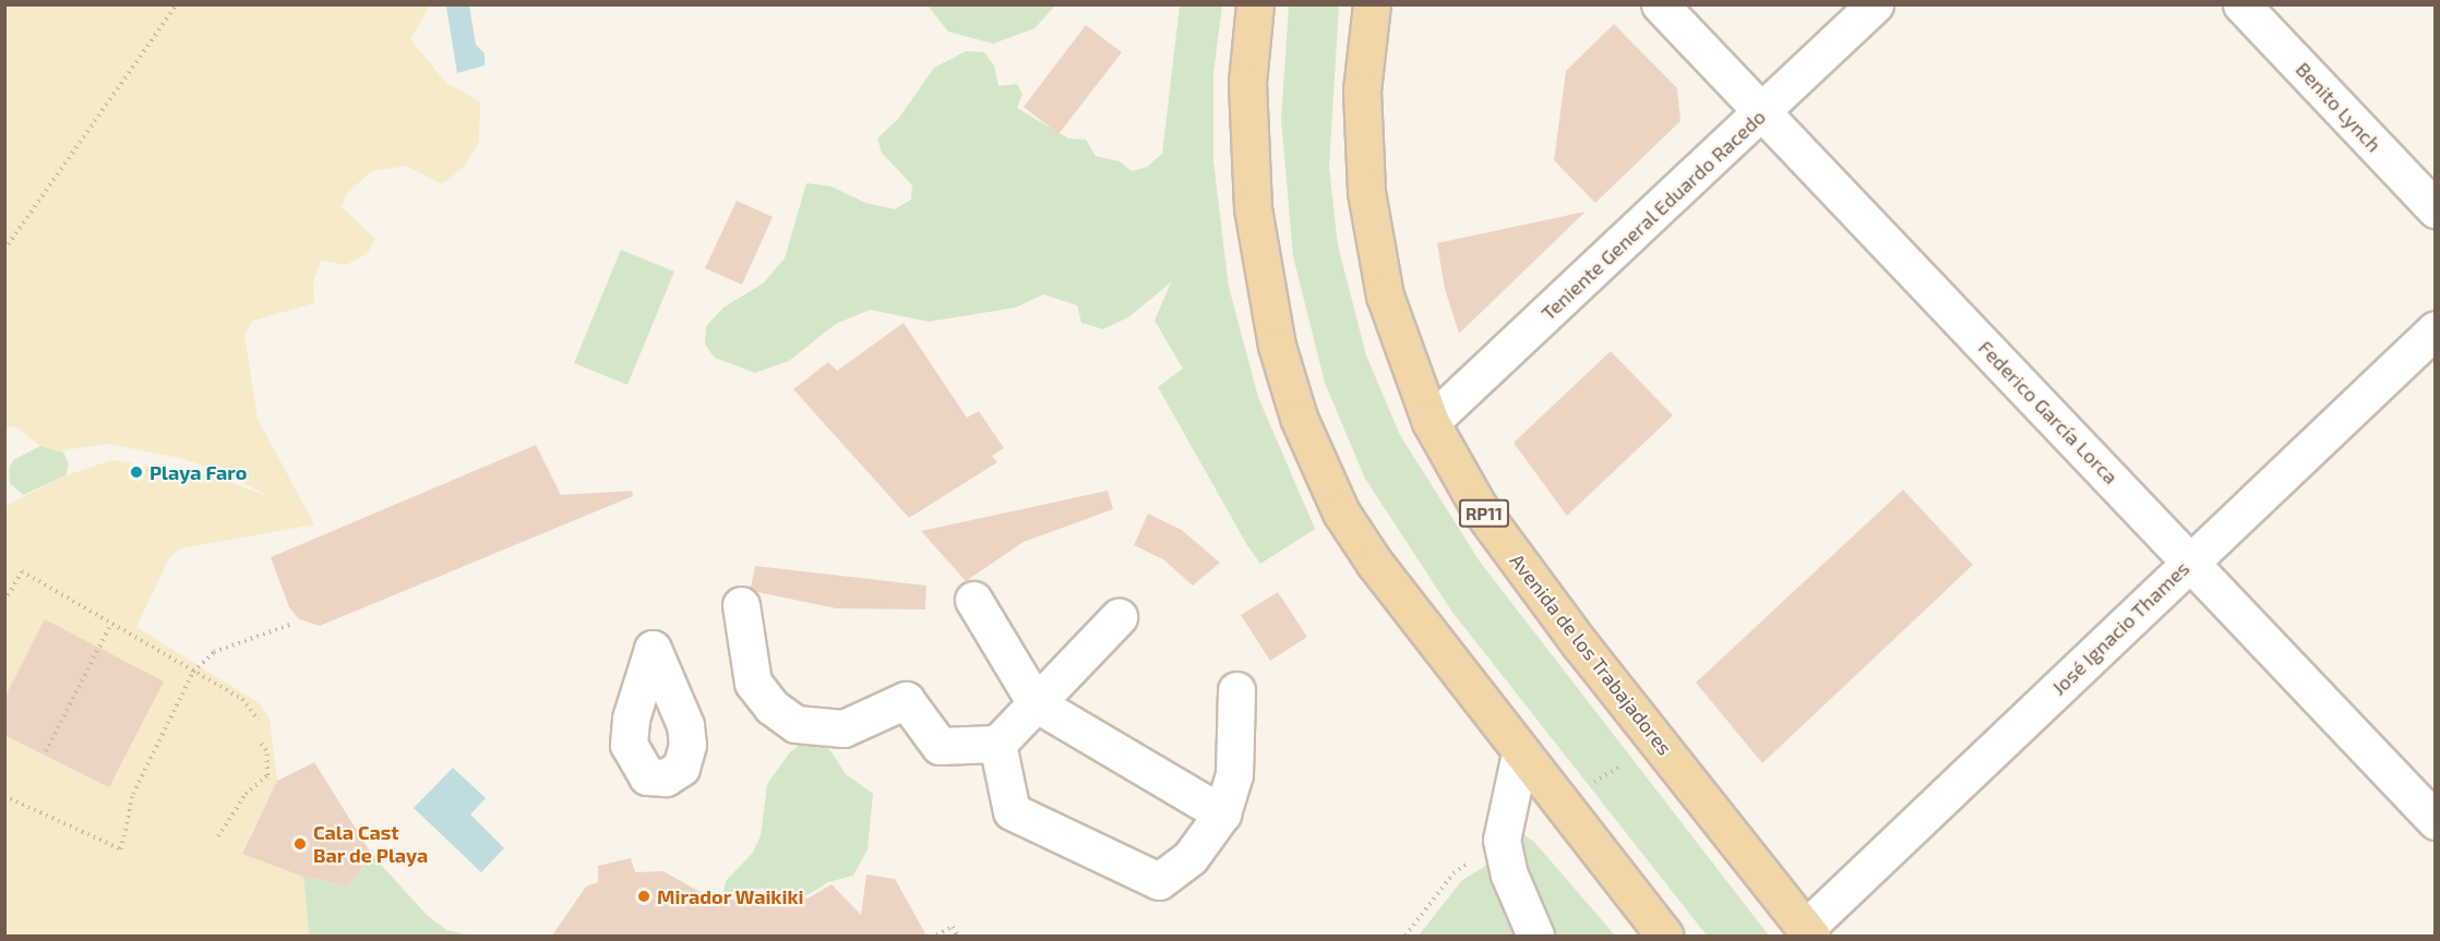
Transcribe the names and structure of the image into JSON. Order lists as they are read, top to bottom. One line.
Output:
{"streets":{"main road":["RP11","Avenida de los Trabajadores"],"street":["Benito Lynch","Teniente General Eduardo Racedo","Federico García Lorca","José Ignacio Thames"]},"crossings":[["Teniente General Eduardo Racedo","Federico García Lorca"],["Teniente General Eduardo Racedo","Avenida de los Trabajadores"],["Federico García Lorca","José Ignacio Thames"],["José Ignacio Thames","Avenida de los Trabajadores"]],"places":["Playa Faro","Cala Cast Bar de Playa","Mirador Waikiki"]}
